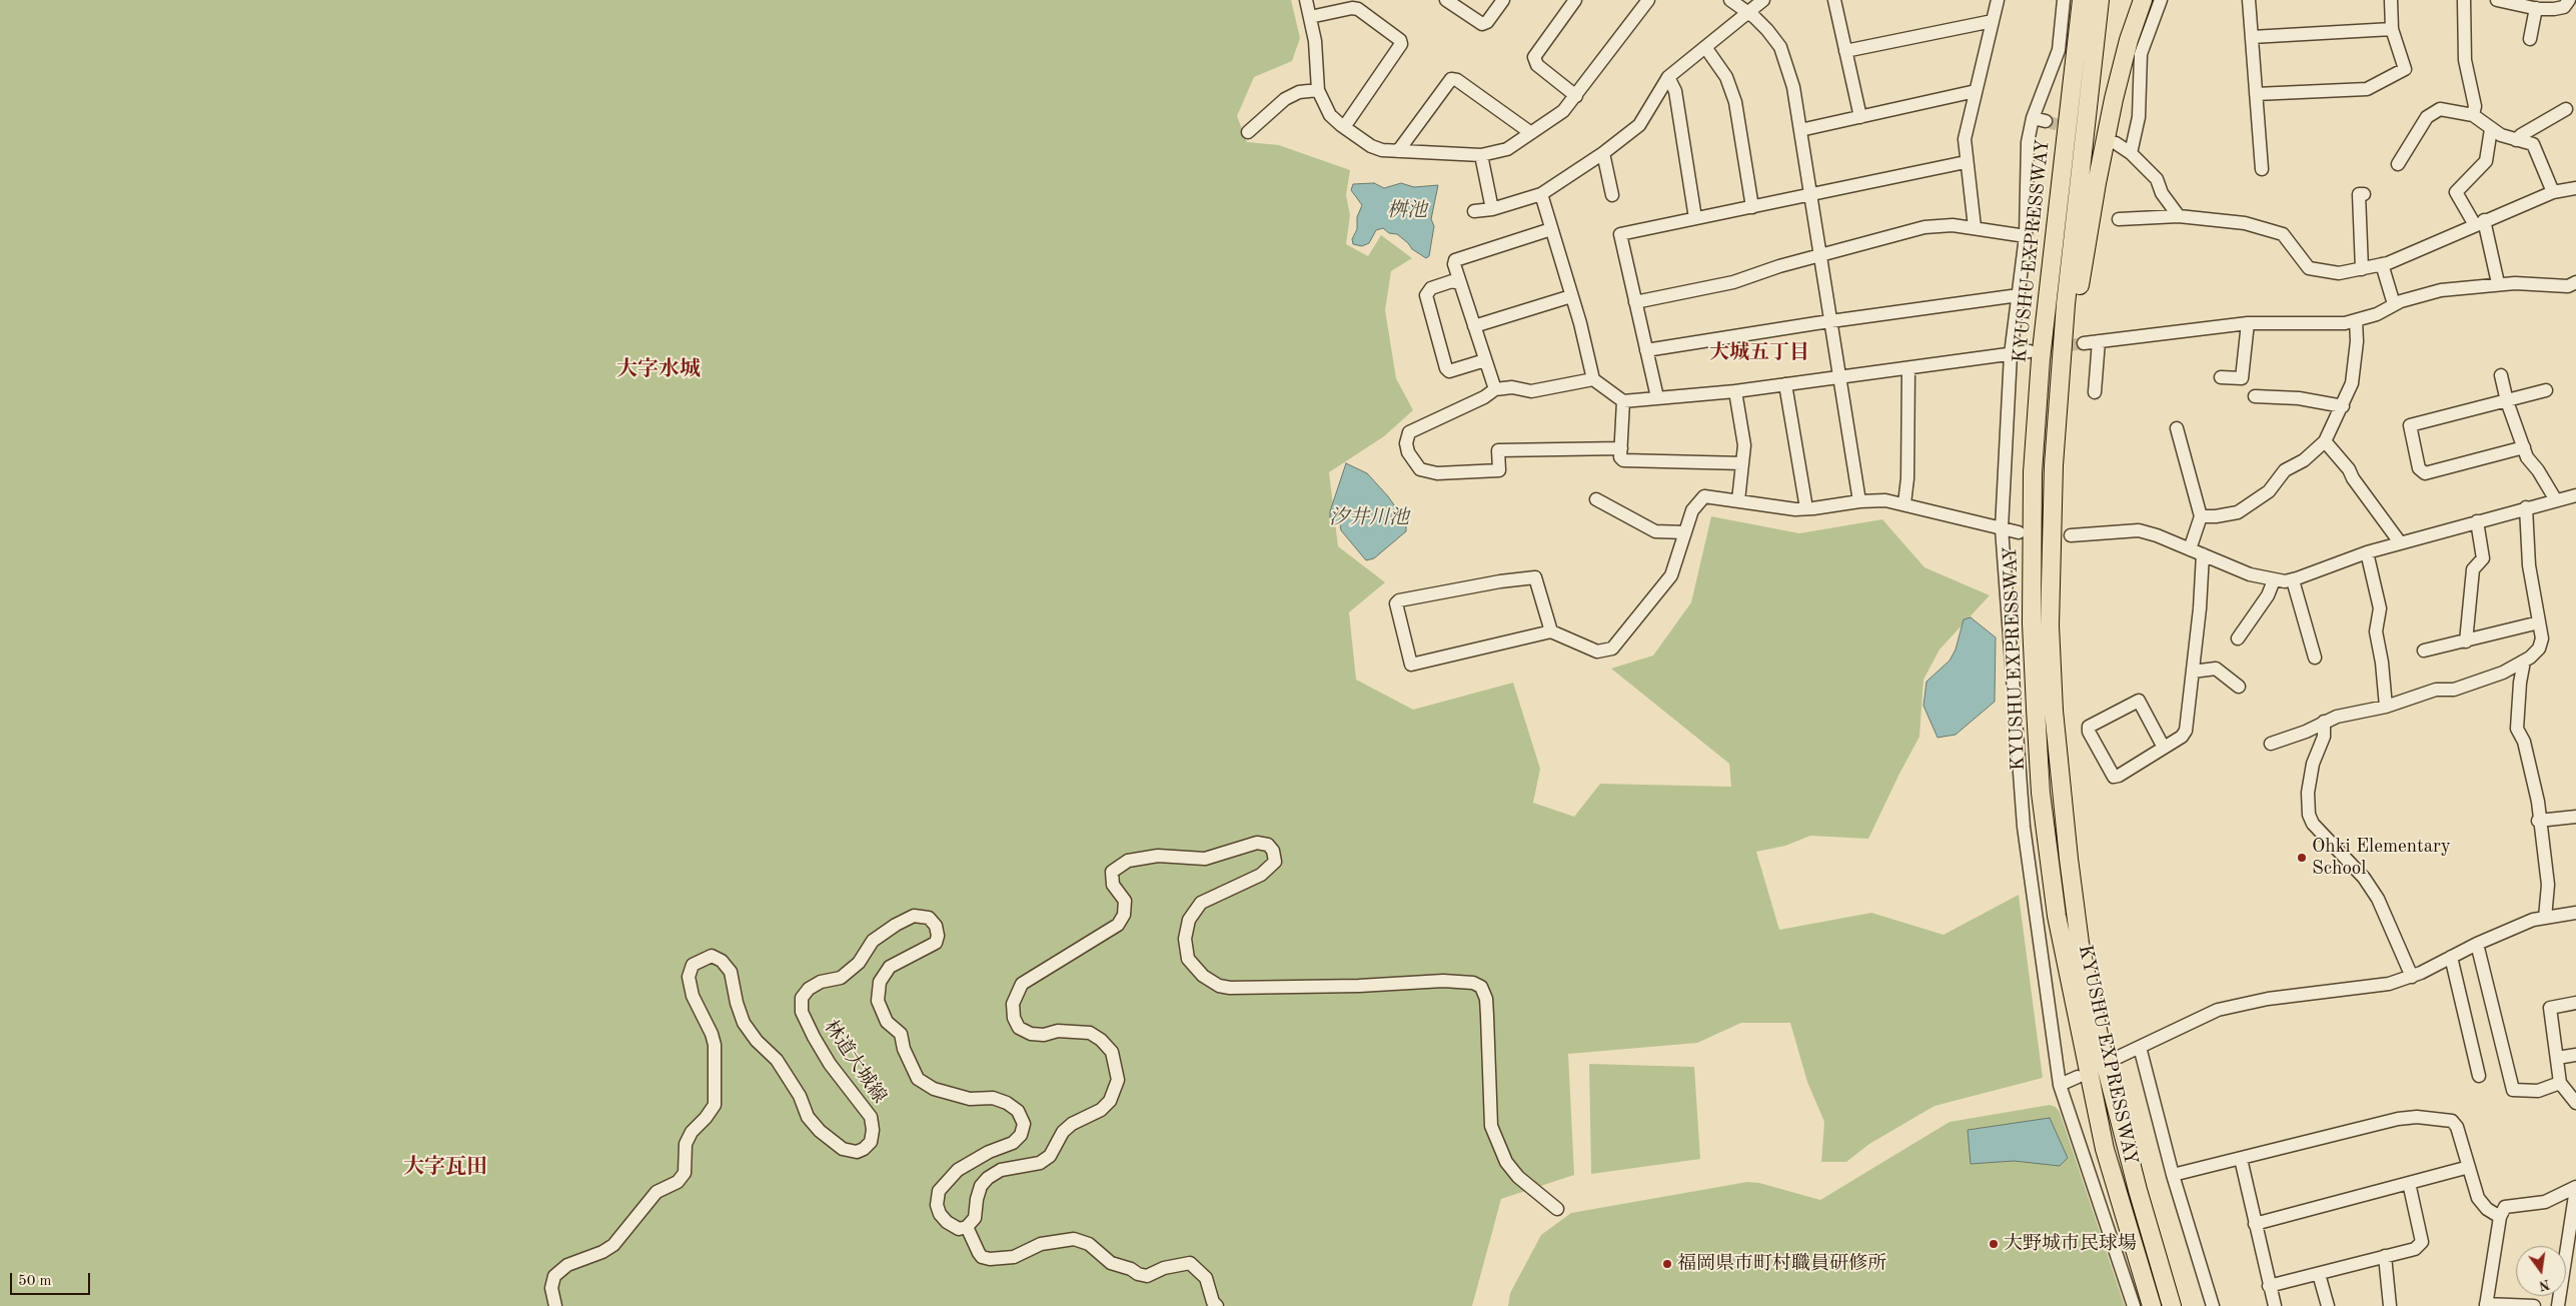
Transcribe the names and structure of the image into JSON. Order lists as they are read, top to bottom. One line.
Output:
{"streets":{"highway":["KYUSHU EXPRESSWAY"],"street":["林道大城線"]},"districts":["大城五丁目","大字水城","大字瓦田"],"water":["桝池","汐井川池"],"places":["Ohki Elementary School","大野城市民球場","福岡県市町村職員研修所"],"scale_bar":"50 m","north":"bottom"}
